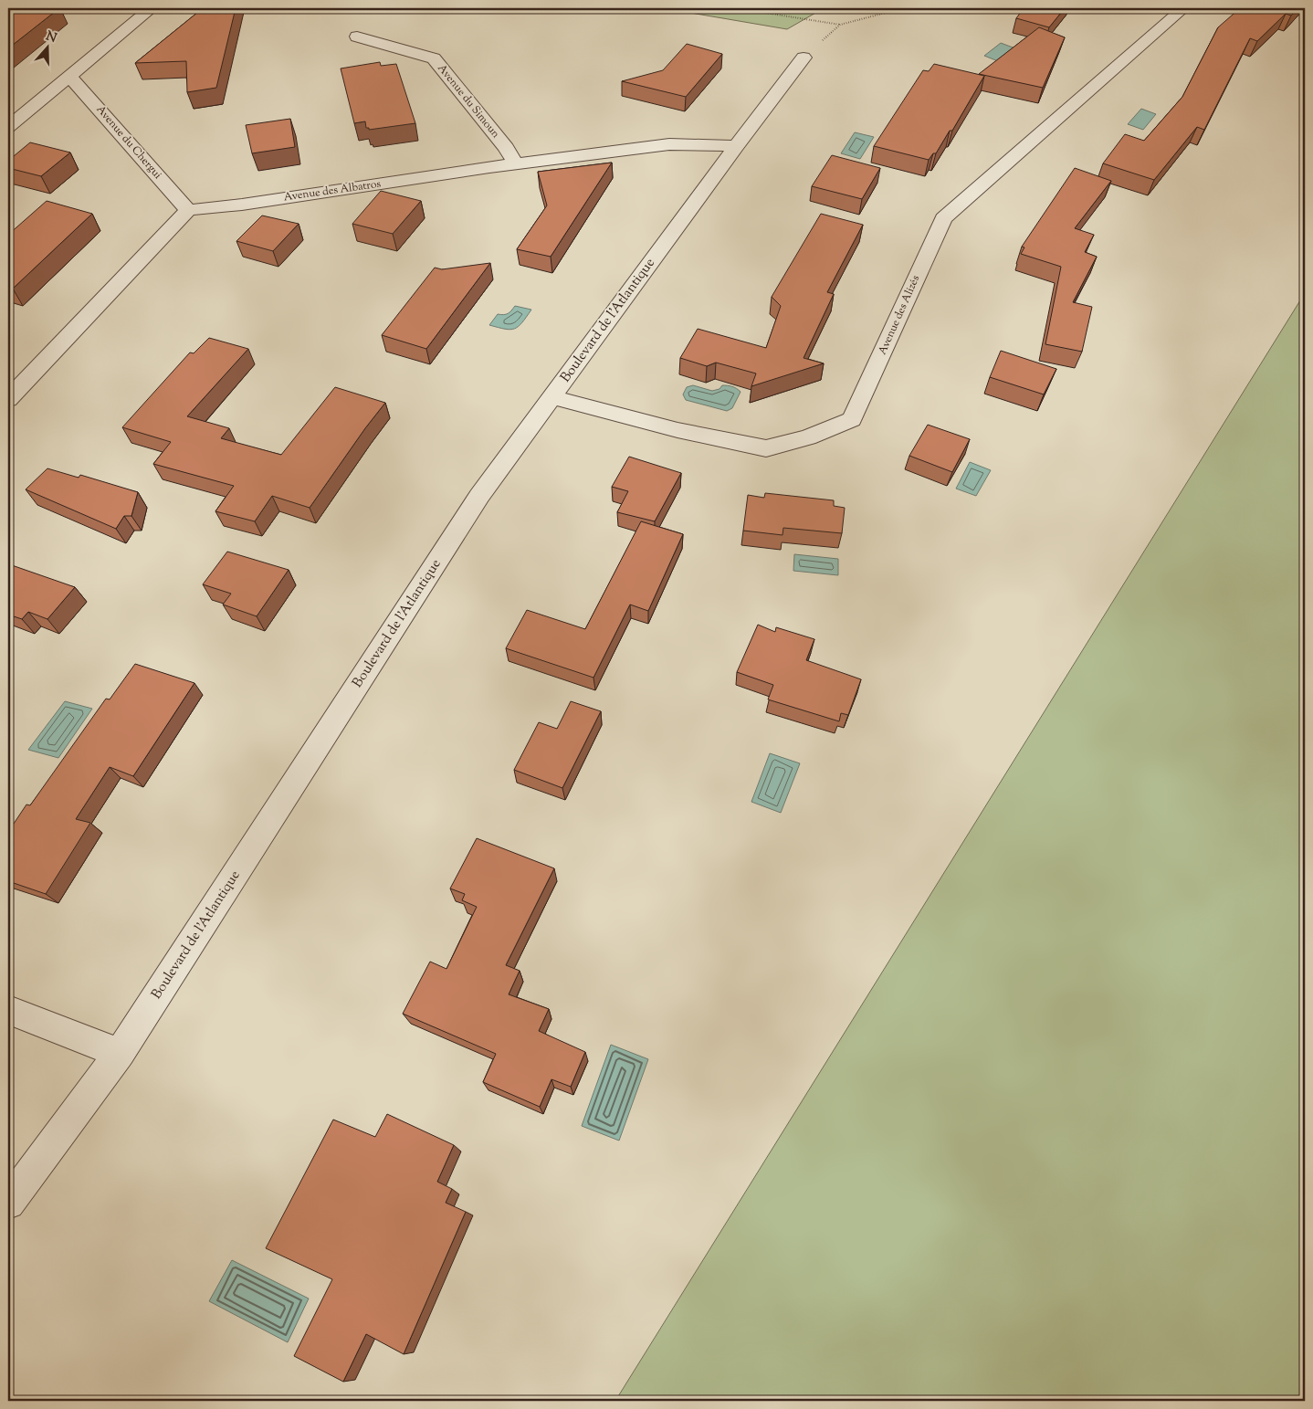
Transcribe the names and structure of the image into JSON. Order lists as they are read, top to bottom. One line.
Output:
{"streets":{"street":["Avenue du Simoun","Avenue du Chergui","Avenue des Albatros","Avenue des Alizés","Boulevard de l'Atlantique"]},"crossings":[["Avenue du Simoun","Avenue des Albatros"],["Avenue du Chergui","Avenue des Albatros"],["Avenue des Albatros","Boulevard de l'Atlantique"],["Avenue des Alizés","Boulevard de l'Atlantique"]],"north":"top"}
